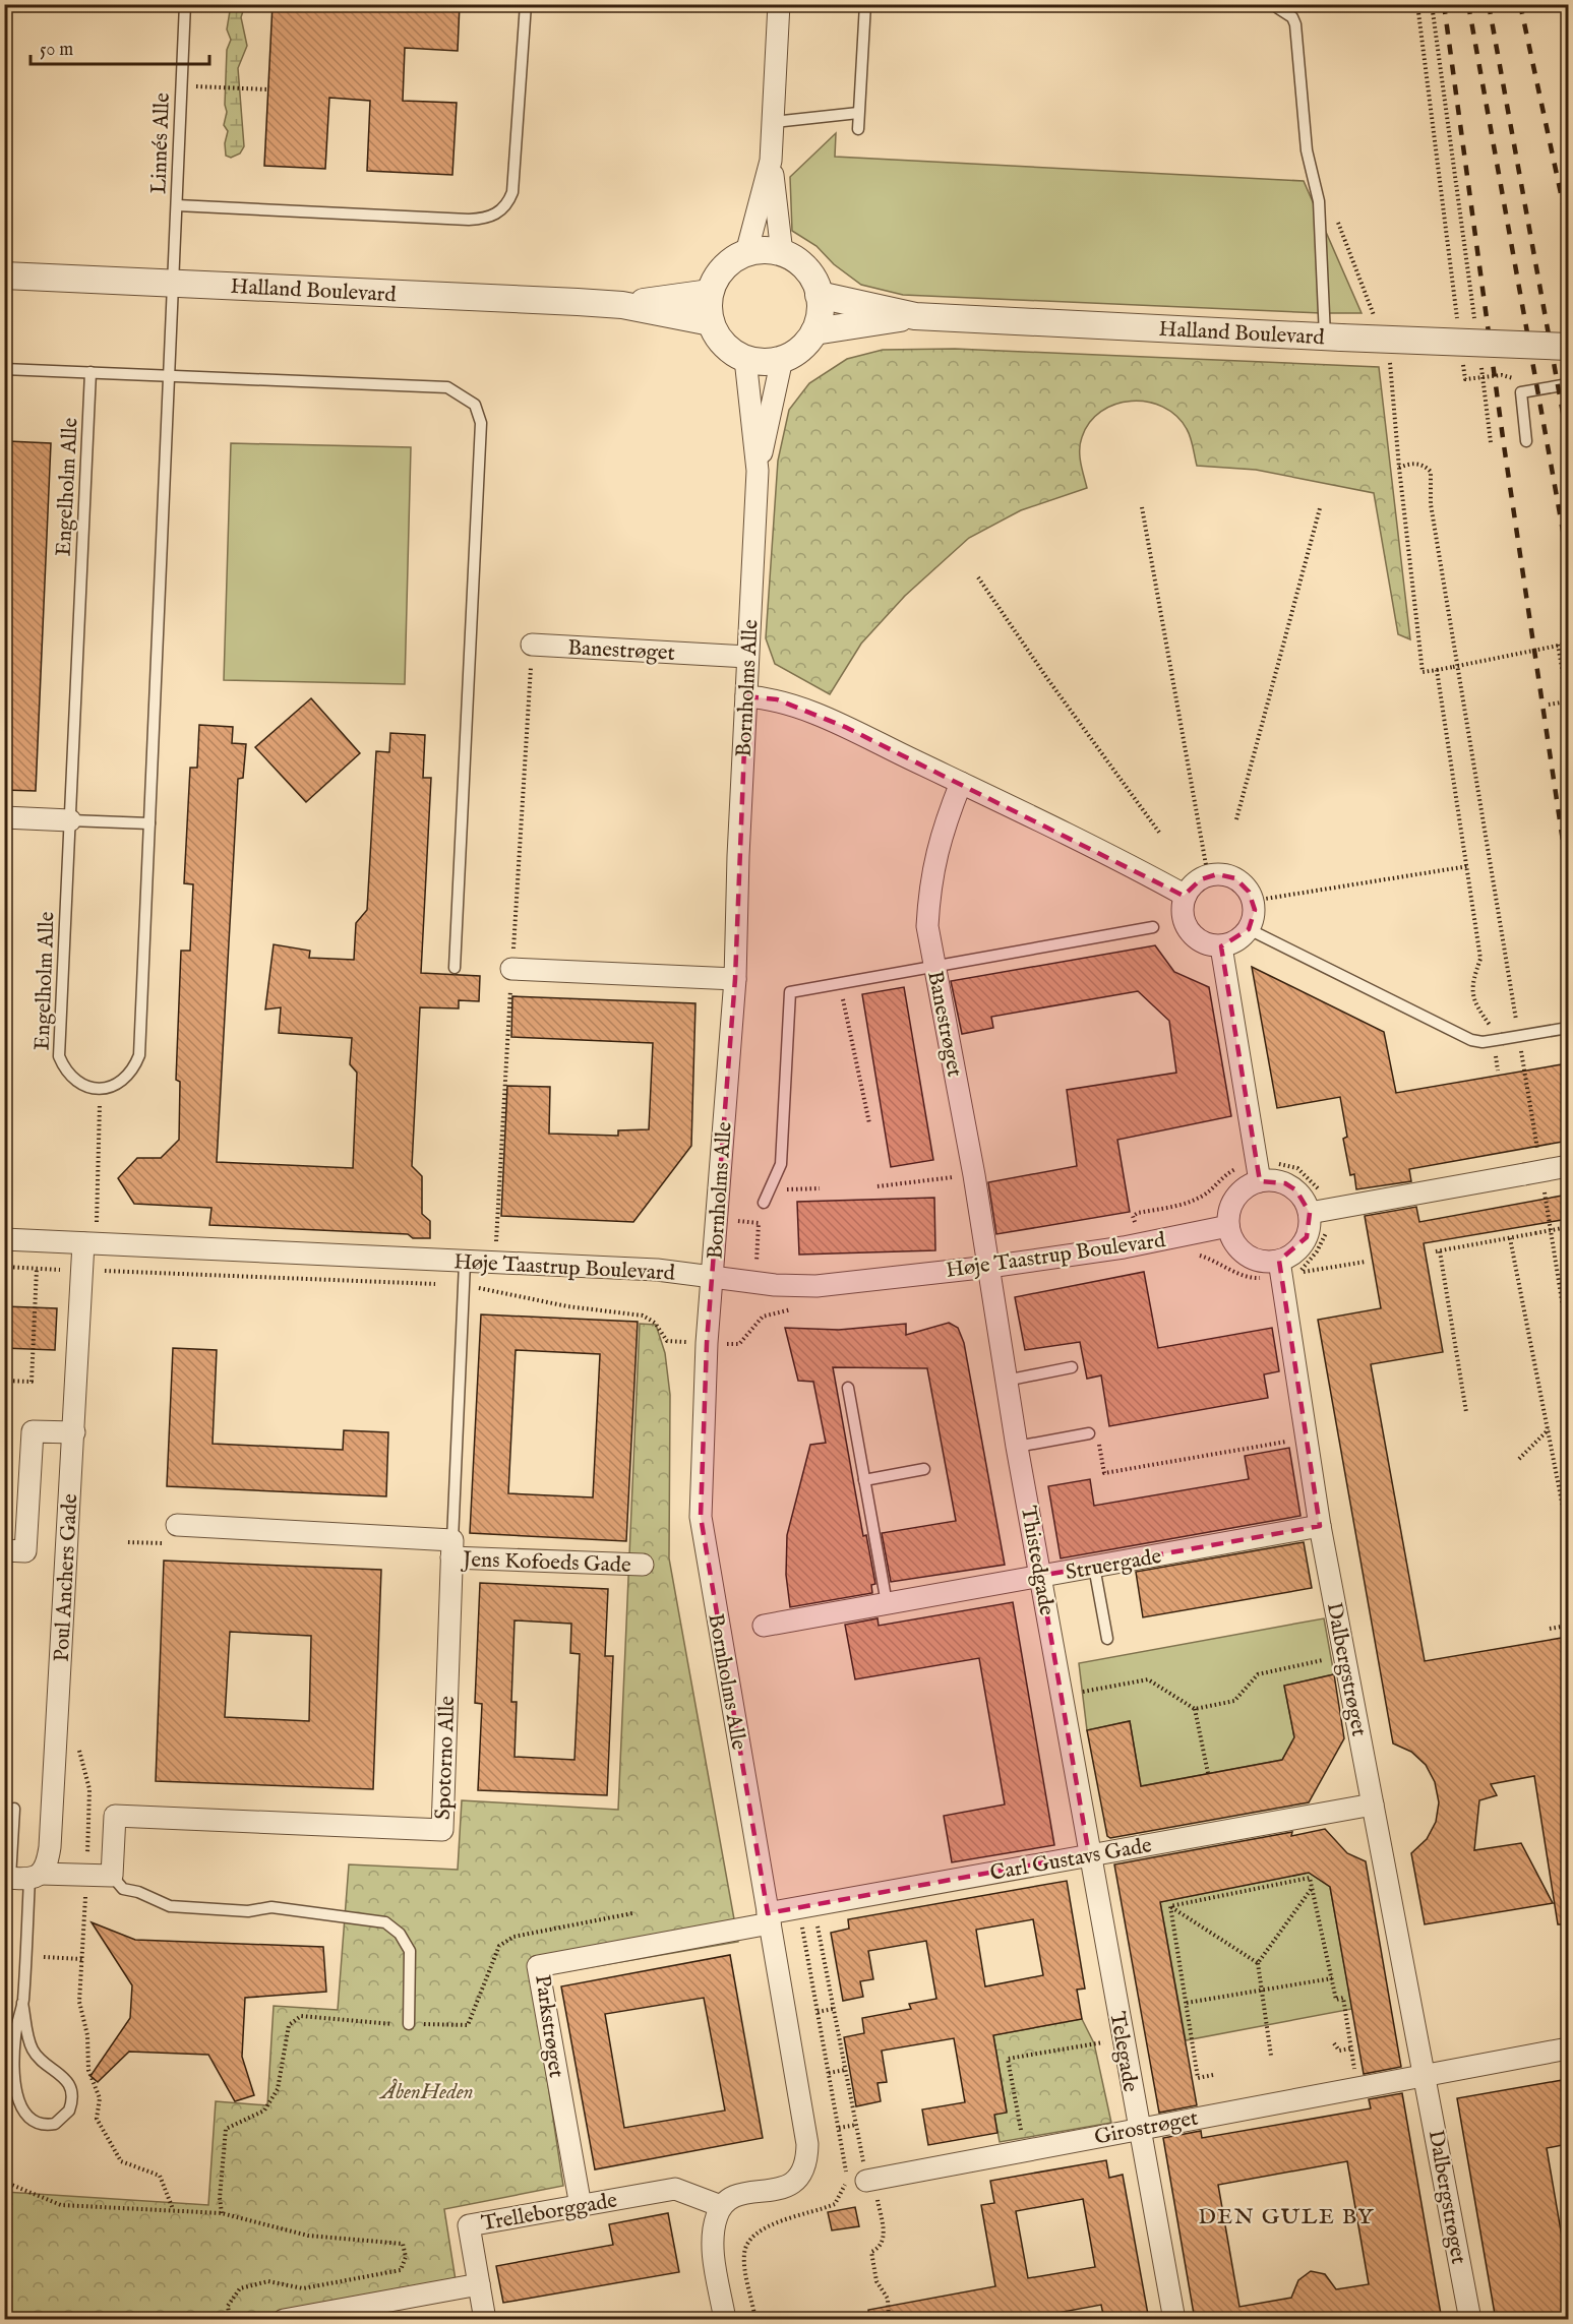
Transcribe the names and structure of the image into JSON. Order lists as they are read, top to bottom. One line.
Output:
{"streets":{"street":["Halland Boulevard","Banestrøget","Bornholms Alle","Høje Taastrup Boulevard","Thistedgade","Jens Kofoeds Gade","Struergade","Poul Anchers Gade","Dalbergstrøget","Spotorno Alle","Carl Gustavs Gade","Parkstrøget","Telegade","Girostrøget","Trelleborggade"],"lane":["Linnés Alle","Engelholm Alle"]},"crossings":[["Linnés Alle","Halland Boulevard"],["Halland Boulevard","Bornholms Alle"],["Banestrøget","Bornholms Alle"],["Banestrøget","Høje Taastrup Boulevard"],["Banestrøget","Thistedgade"],["Bornholms Alle","Høje Taastrup Boulevard"],["Bornholms Alle","Carl Gustavs Gade"],["Bornholms Alle","Parkstrøget"],["Bornholms Alle","Trelleborggade"],["Høje Taastrup Boulevard","Thistedgade"],["Høje Taastrup Boulevard","Poul Anchers Gade"],["Høje Taastrup Boulevard","Dalbergstrøget"],["Thistedgade","Struergade"],["Thistedgade","Carl Gustavs Gade"],["Thistedgade","Telegade"],["Jens Kofoeds Gade","Spotorno Alle"],["Struergade","Dalbergstrøget"],["Dalbergstrøget","Carl Gustavs Gade"],["Dalbergstrøget","Girostrøget"],["Carl Gustavs Gade","Parkstrøget"],["Carl Gustavs Gade","Telegade"],["Parkstrøget","Trelleborggade"],["Telegade","Girostrøget"]],"districts":["DEN GULE BY"],"parks":["ÅbenHeden"],"scale_bar":"50 m"}
